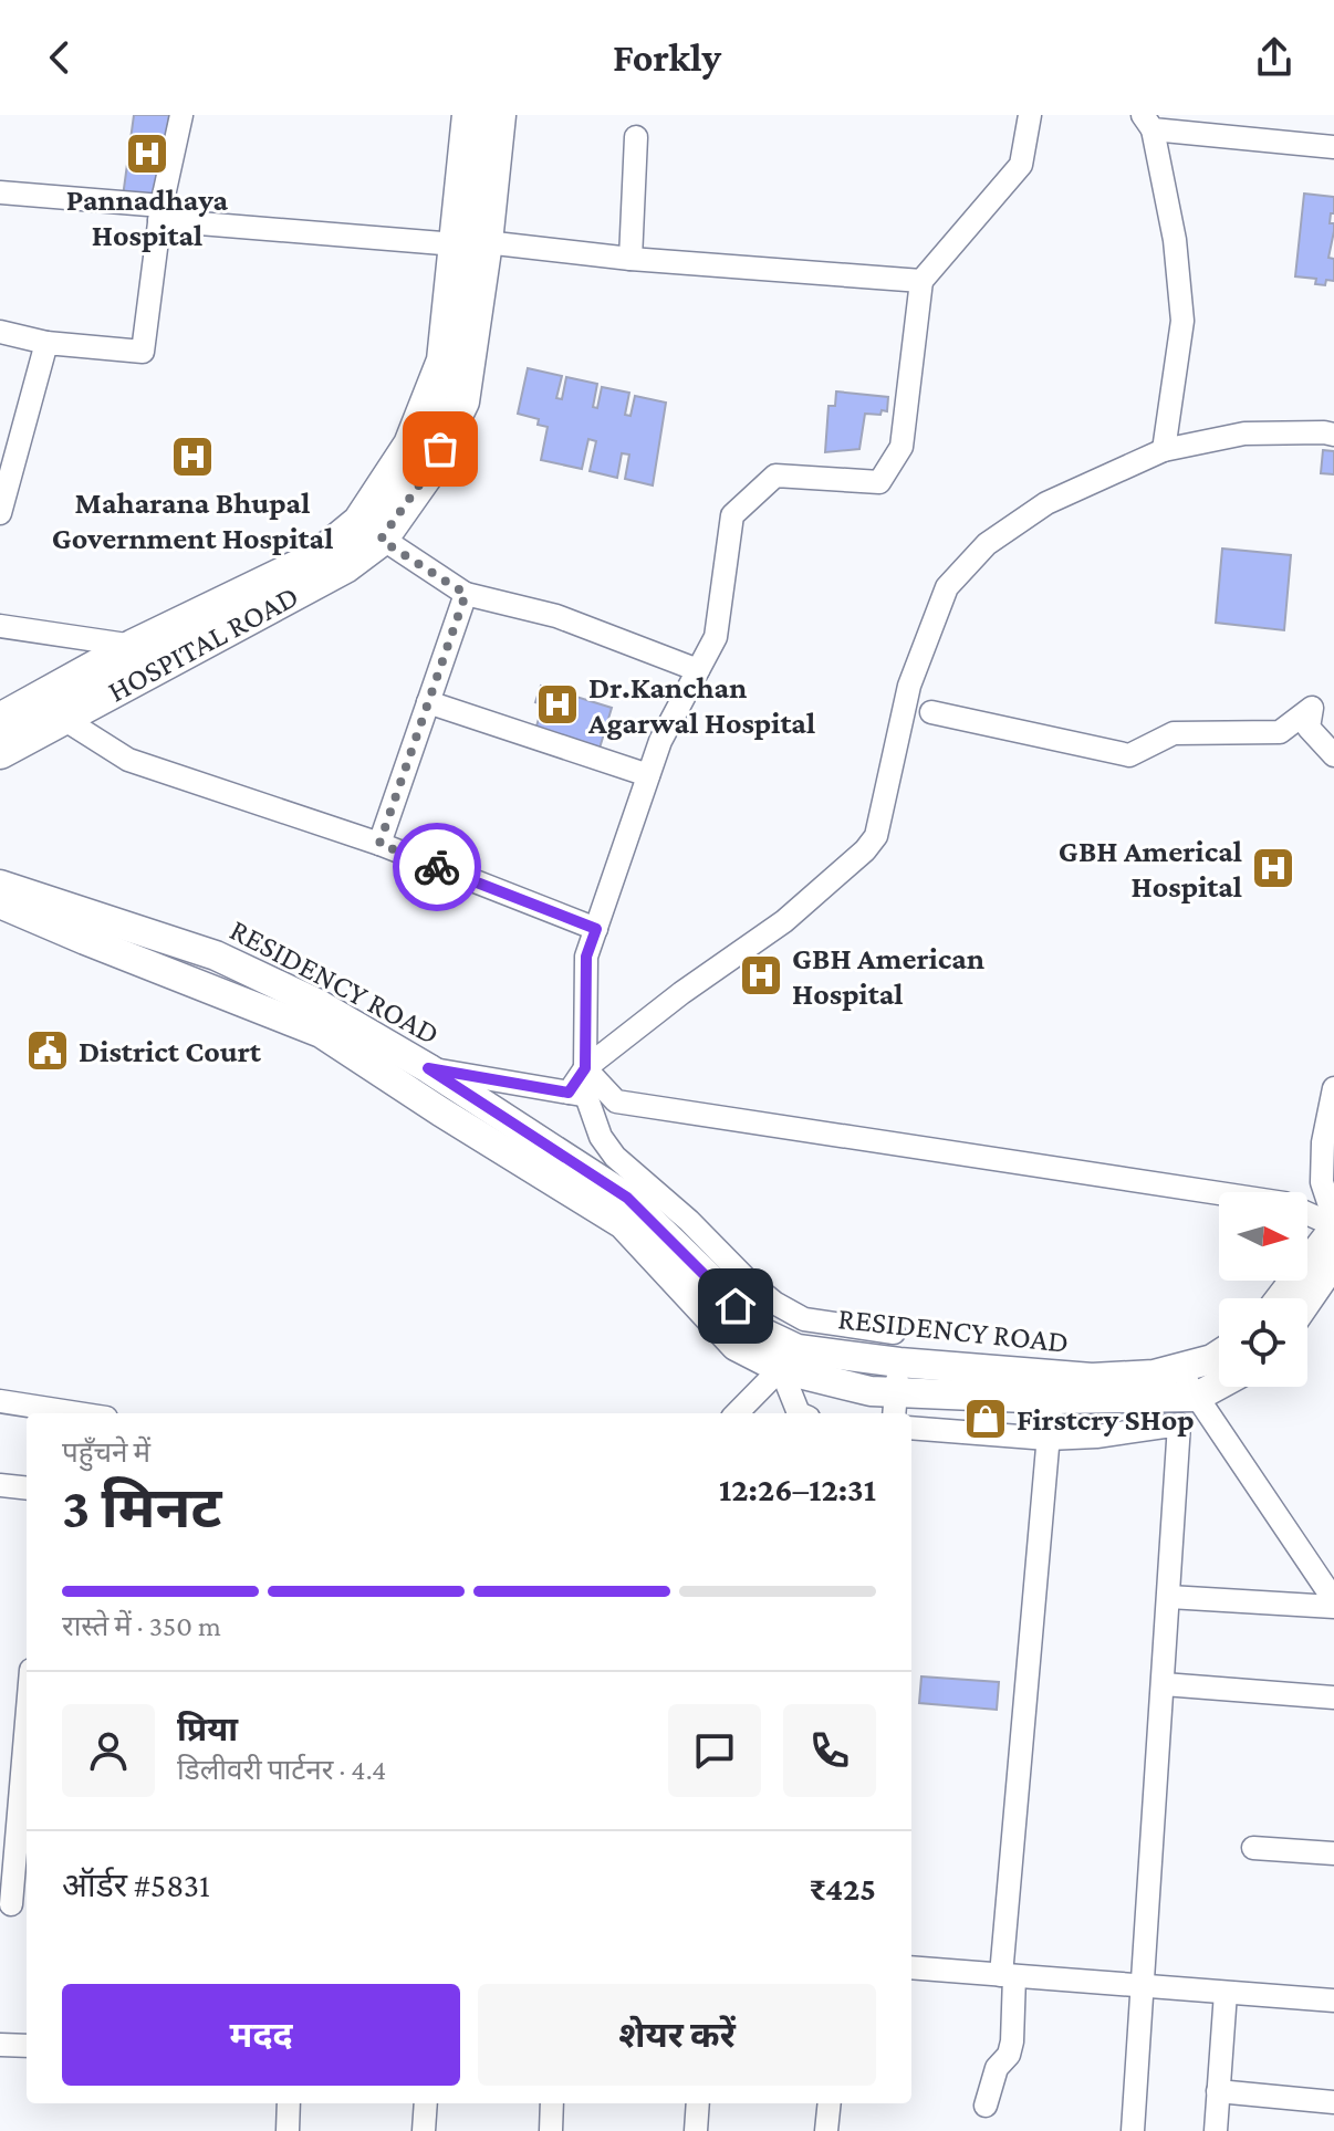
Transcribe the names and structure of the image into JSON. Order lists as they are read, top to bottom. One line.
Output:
{"streets":{"highway":["HOSPITAL ROAD"],"main road":["RESIDENCY ROAD"]},"places":{"hospital":["Pannadhaya Hospital","Maharana Bhupal Government Hospital","Dr.Kanchan Agarwal Hospital","GBH Americal Hospital","GBH American Hospital"],"public building":["District Court"],"shop":["Firstcry SHop"]},"north":"right","page":{"header":"Forkly","heading":["3 मिनट","पहुँचने में","12:26–12:31"],"panel":["प्रिया","डिलीवरी पार्टनर · 4.4","ऑर्डर #5831","₹425"],"bar":"रास्ते में · 350 m","buttons":["मदद","शेयर करें"]}}
